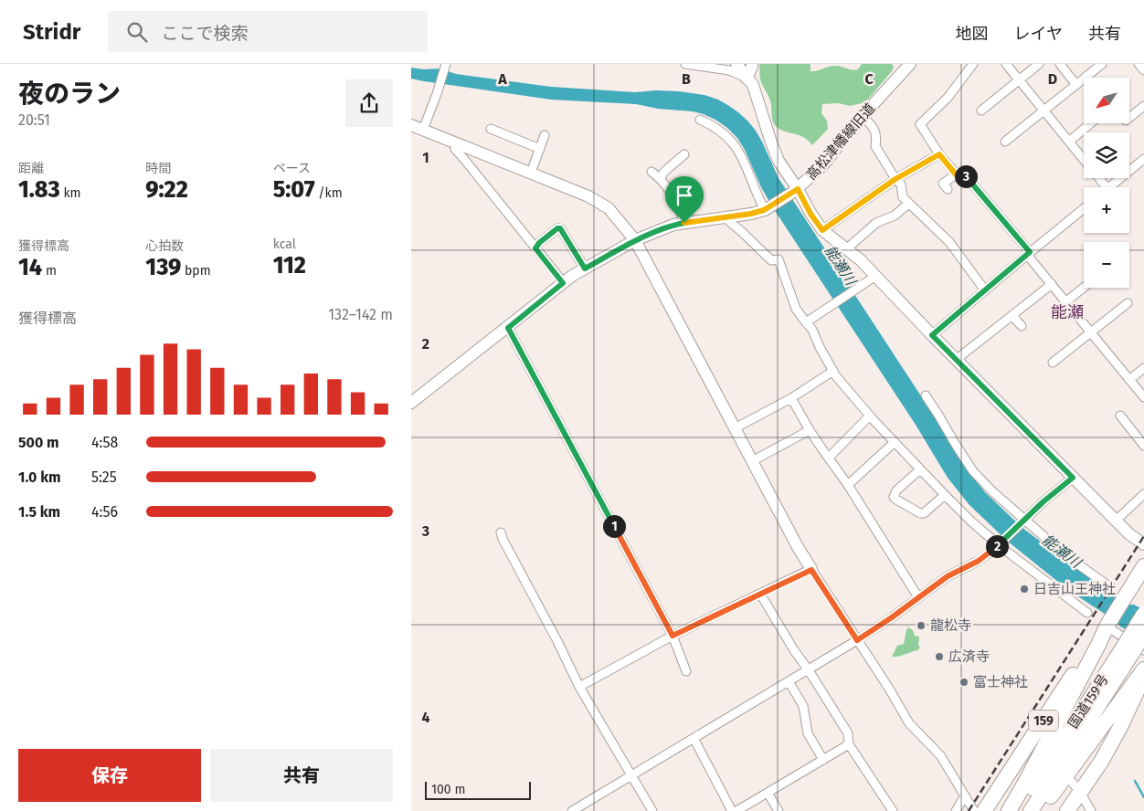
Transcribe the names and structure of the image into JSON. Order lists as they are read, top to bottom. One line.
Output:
{"streets":{"highway":["国道159号","159"],"street":["高松津幡線旧道"]},"districts":["能瀬"],"water":["能瀬川"],"places":["日吉山王神社","龍松寺","広済寺","富士神社"],"scale_bar":"100 m","north":"bottom left","page":{"header":"Stridr","search":"ここで検索","nav":["地図","レイヤ","共有"],"heading":["夜のラン","20:51"],"map_buttons":["+","−"],"stats":[["距離","1.83 km"],["時間","9:22"],["ペース","5:07 /km"],["獲得標高","14 m"],["心拍数","139 bpm"],["kcal","112"]],"pins":["3","1","2"],"chart":["獲得標高","132–142 m"],"list":[{"name":"500 m","note":"4:58"},{"name":"1.0 km","note":"5:25"},{"name":"1.5 km","note":"4:56"}],"buttons":["保存","共有"],"scale":"100 m"},"grid":{"columns":["A","B","C","D"],"rows":["1","2","3","4"]}}
